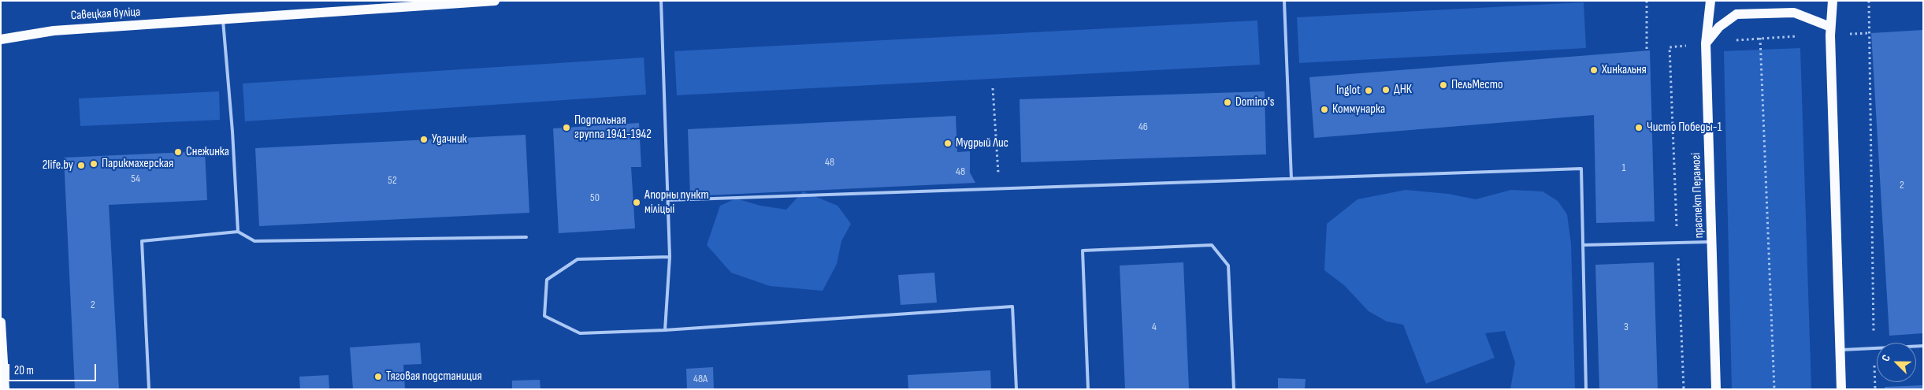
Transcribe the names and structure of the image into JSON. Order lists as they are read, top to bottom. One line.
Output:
{"streets":{"main road":["Савецкая вуліца","праспект Перамогі"]},"places":["Хинкальня","ПельМесто","ДНК","Inglot","Domino's","Коммунарка","Подпольная группа 1941-1942","Чисто Победы-1","Удачник","Мудрый Лис","Снежинка","Парикмахерская","2life.by","Апорны пункт міліцыі","Тяговая подстаниция"],"house_numbers":["46","48","1","48","54","52","2","50","2","4","3","48А"],"scale_bar":"20 m","north":"top left"}
